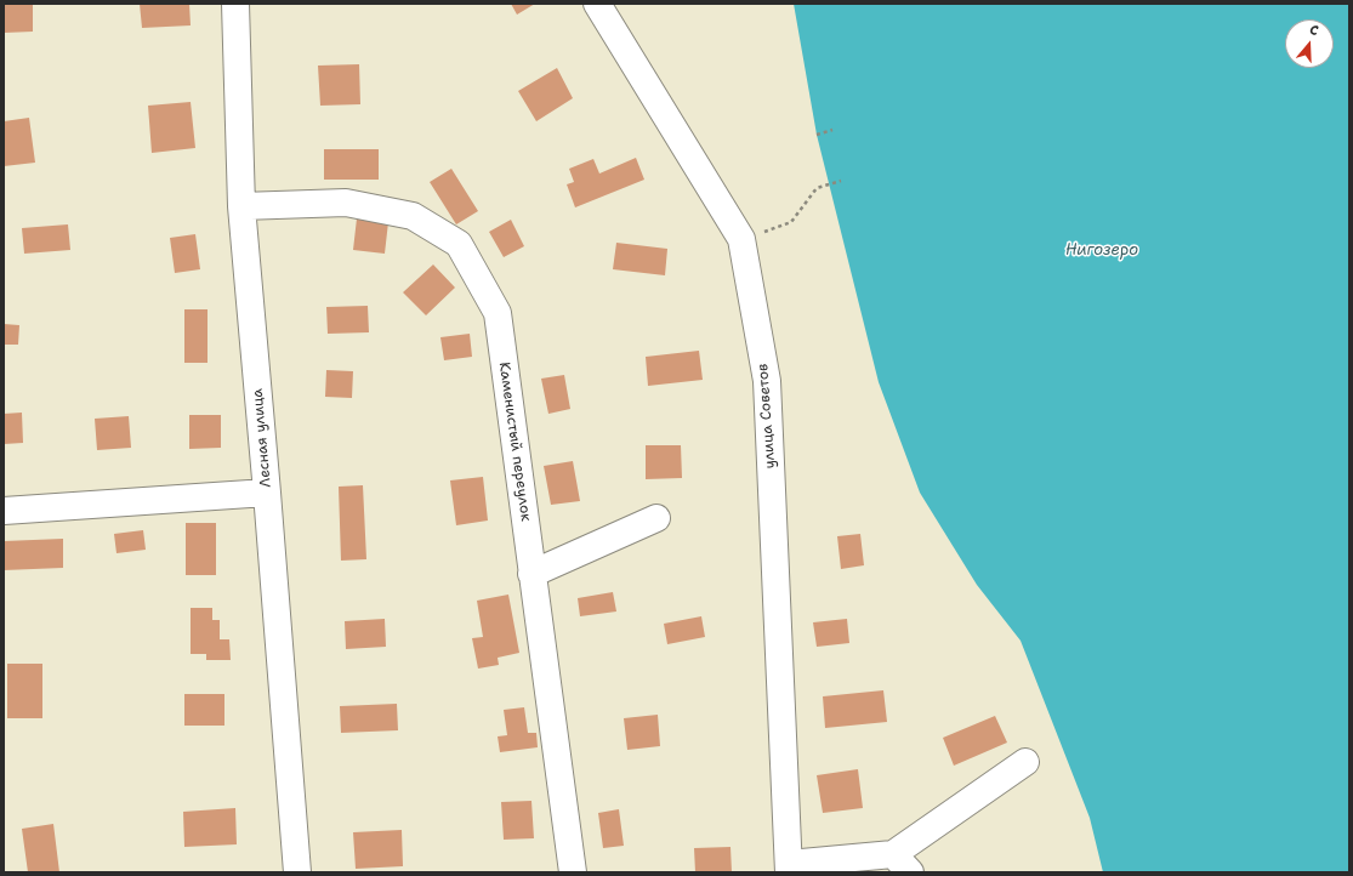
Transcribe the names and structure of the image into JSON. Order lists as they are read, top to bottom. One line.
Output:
{"streets":{"street":["улица Советов","Лесная улица","Каменистый переулок"]},"crossings":[["Лесная улица","Каменистый переулок"]],"water":["Нигозеро"],"north":"top"}
